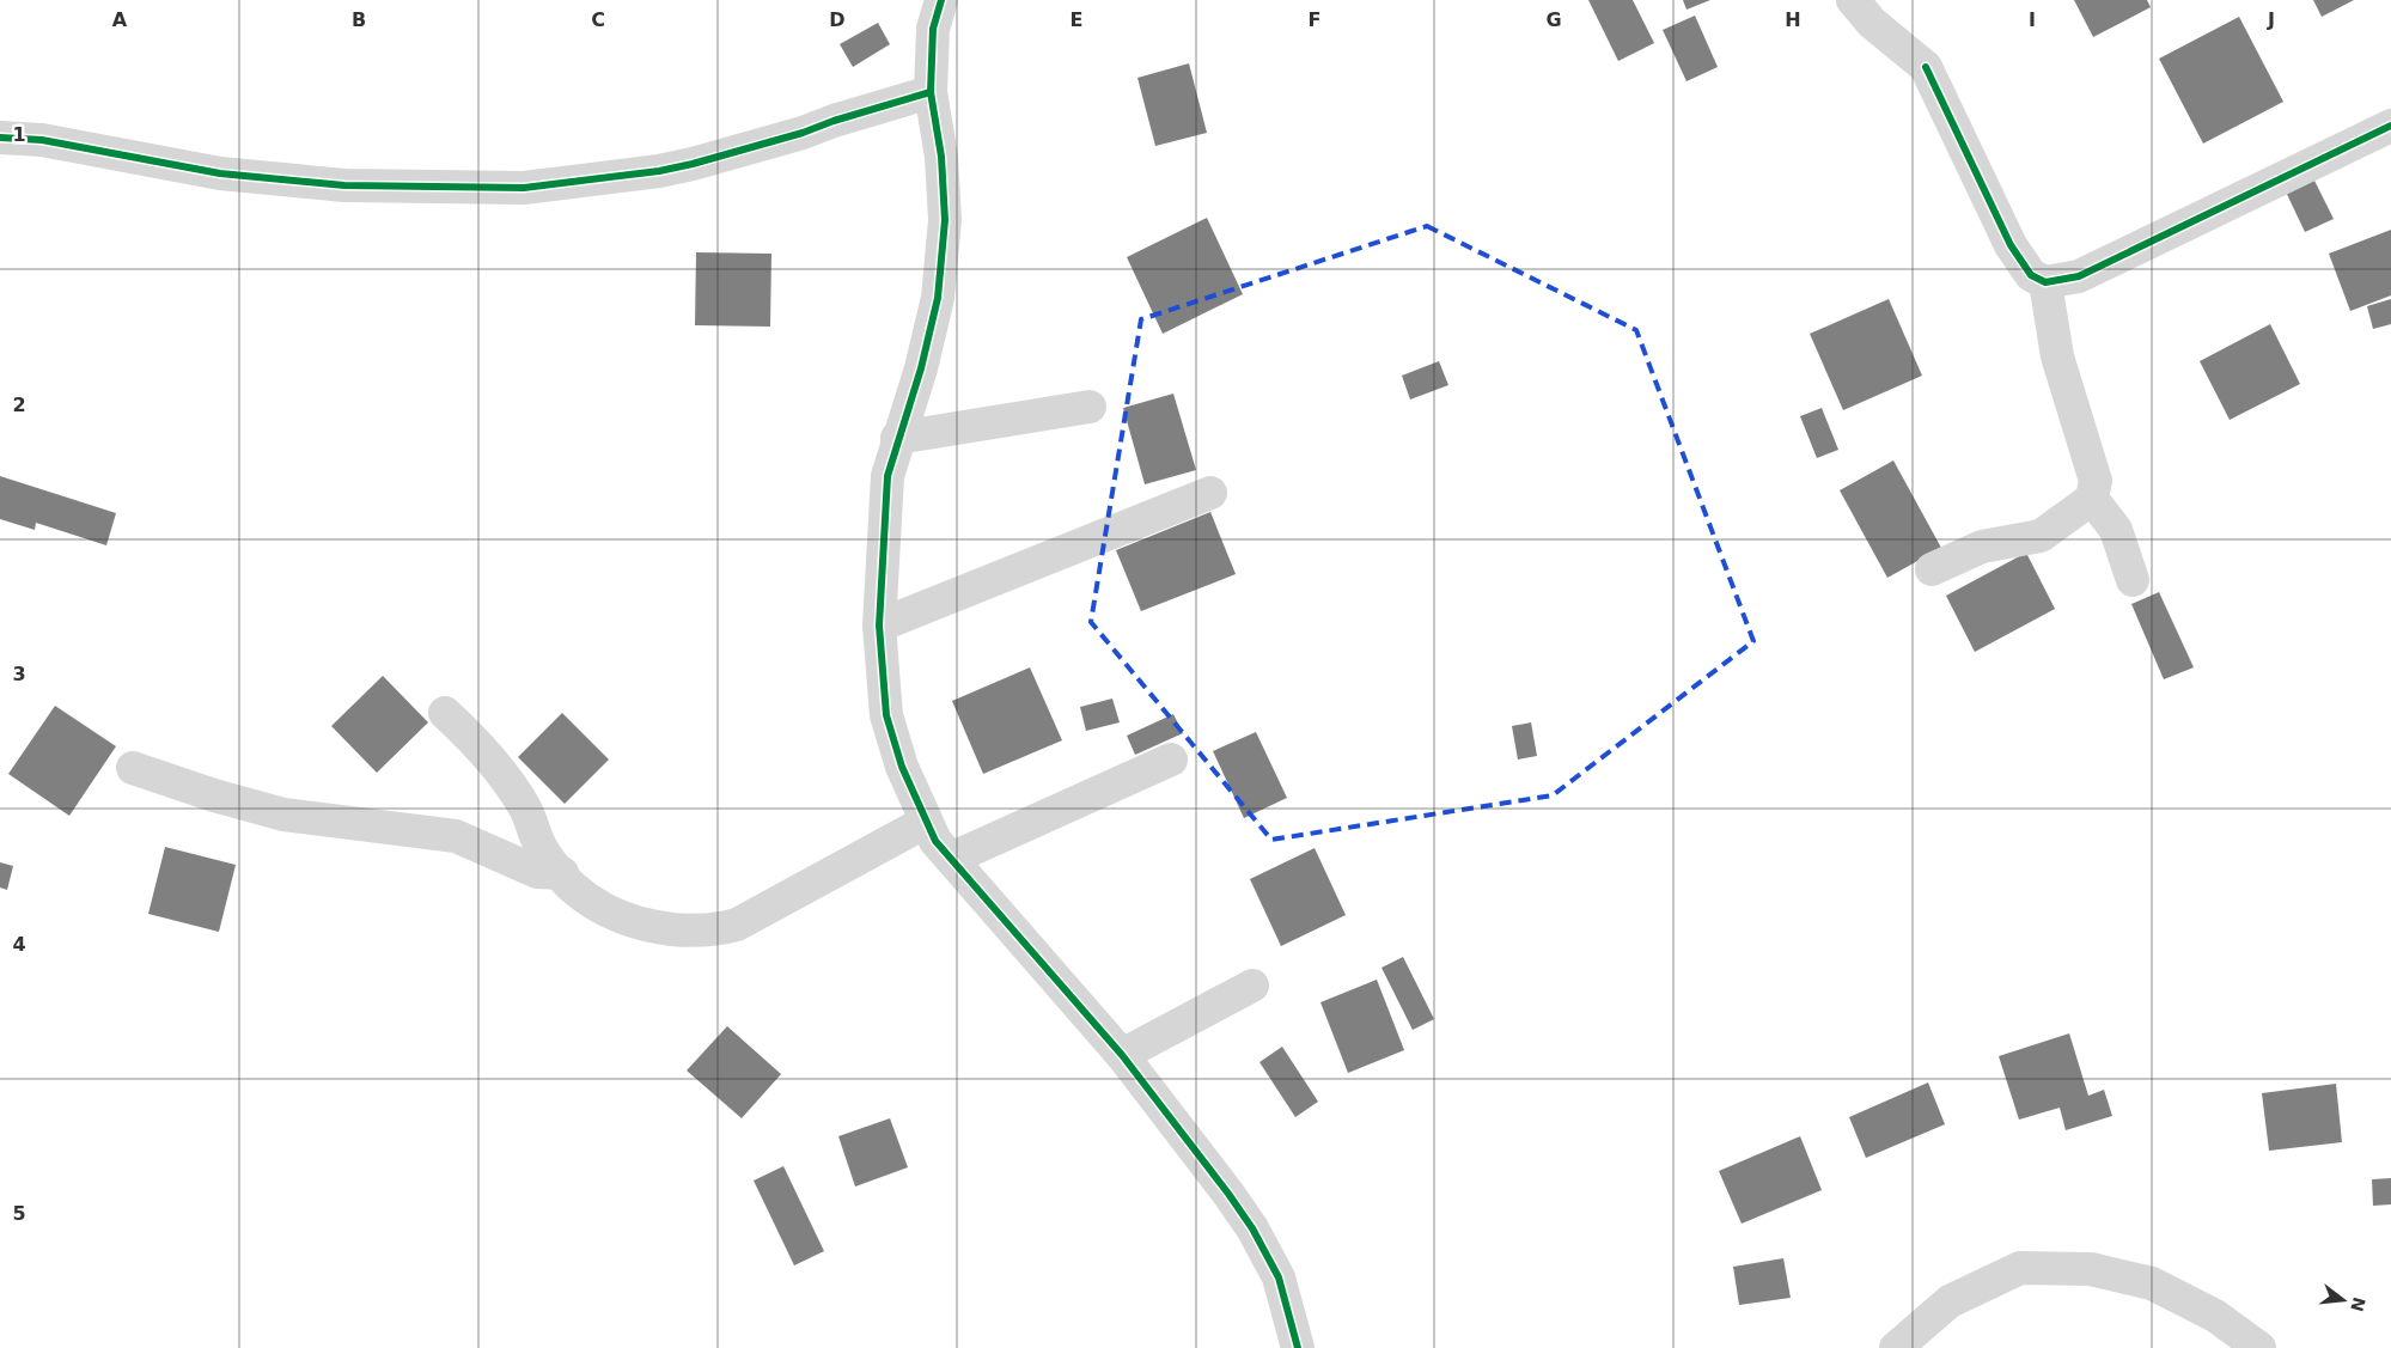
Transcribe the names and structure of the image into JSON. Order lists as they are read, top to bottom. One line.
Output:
{"north":"right","grid":{"columns":["A","B","C","D","E","F","G","H","I","J"],"rows":["1","2","3","4","5"]}}
